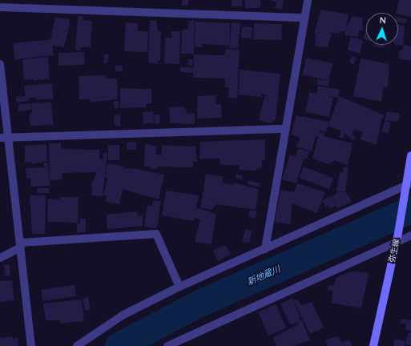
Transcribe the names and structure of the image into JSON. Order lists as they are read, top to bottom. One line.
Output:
{"streets":{"street":["弥生線"]},"water":["新地蔵川"],"north":"top"}
